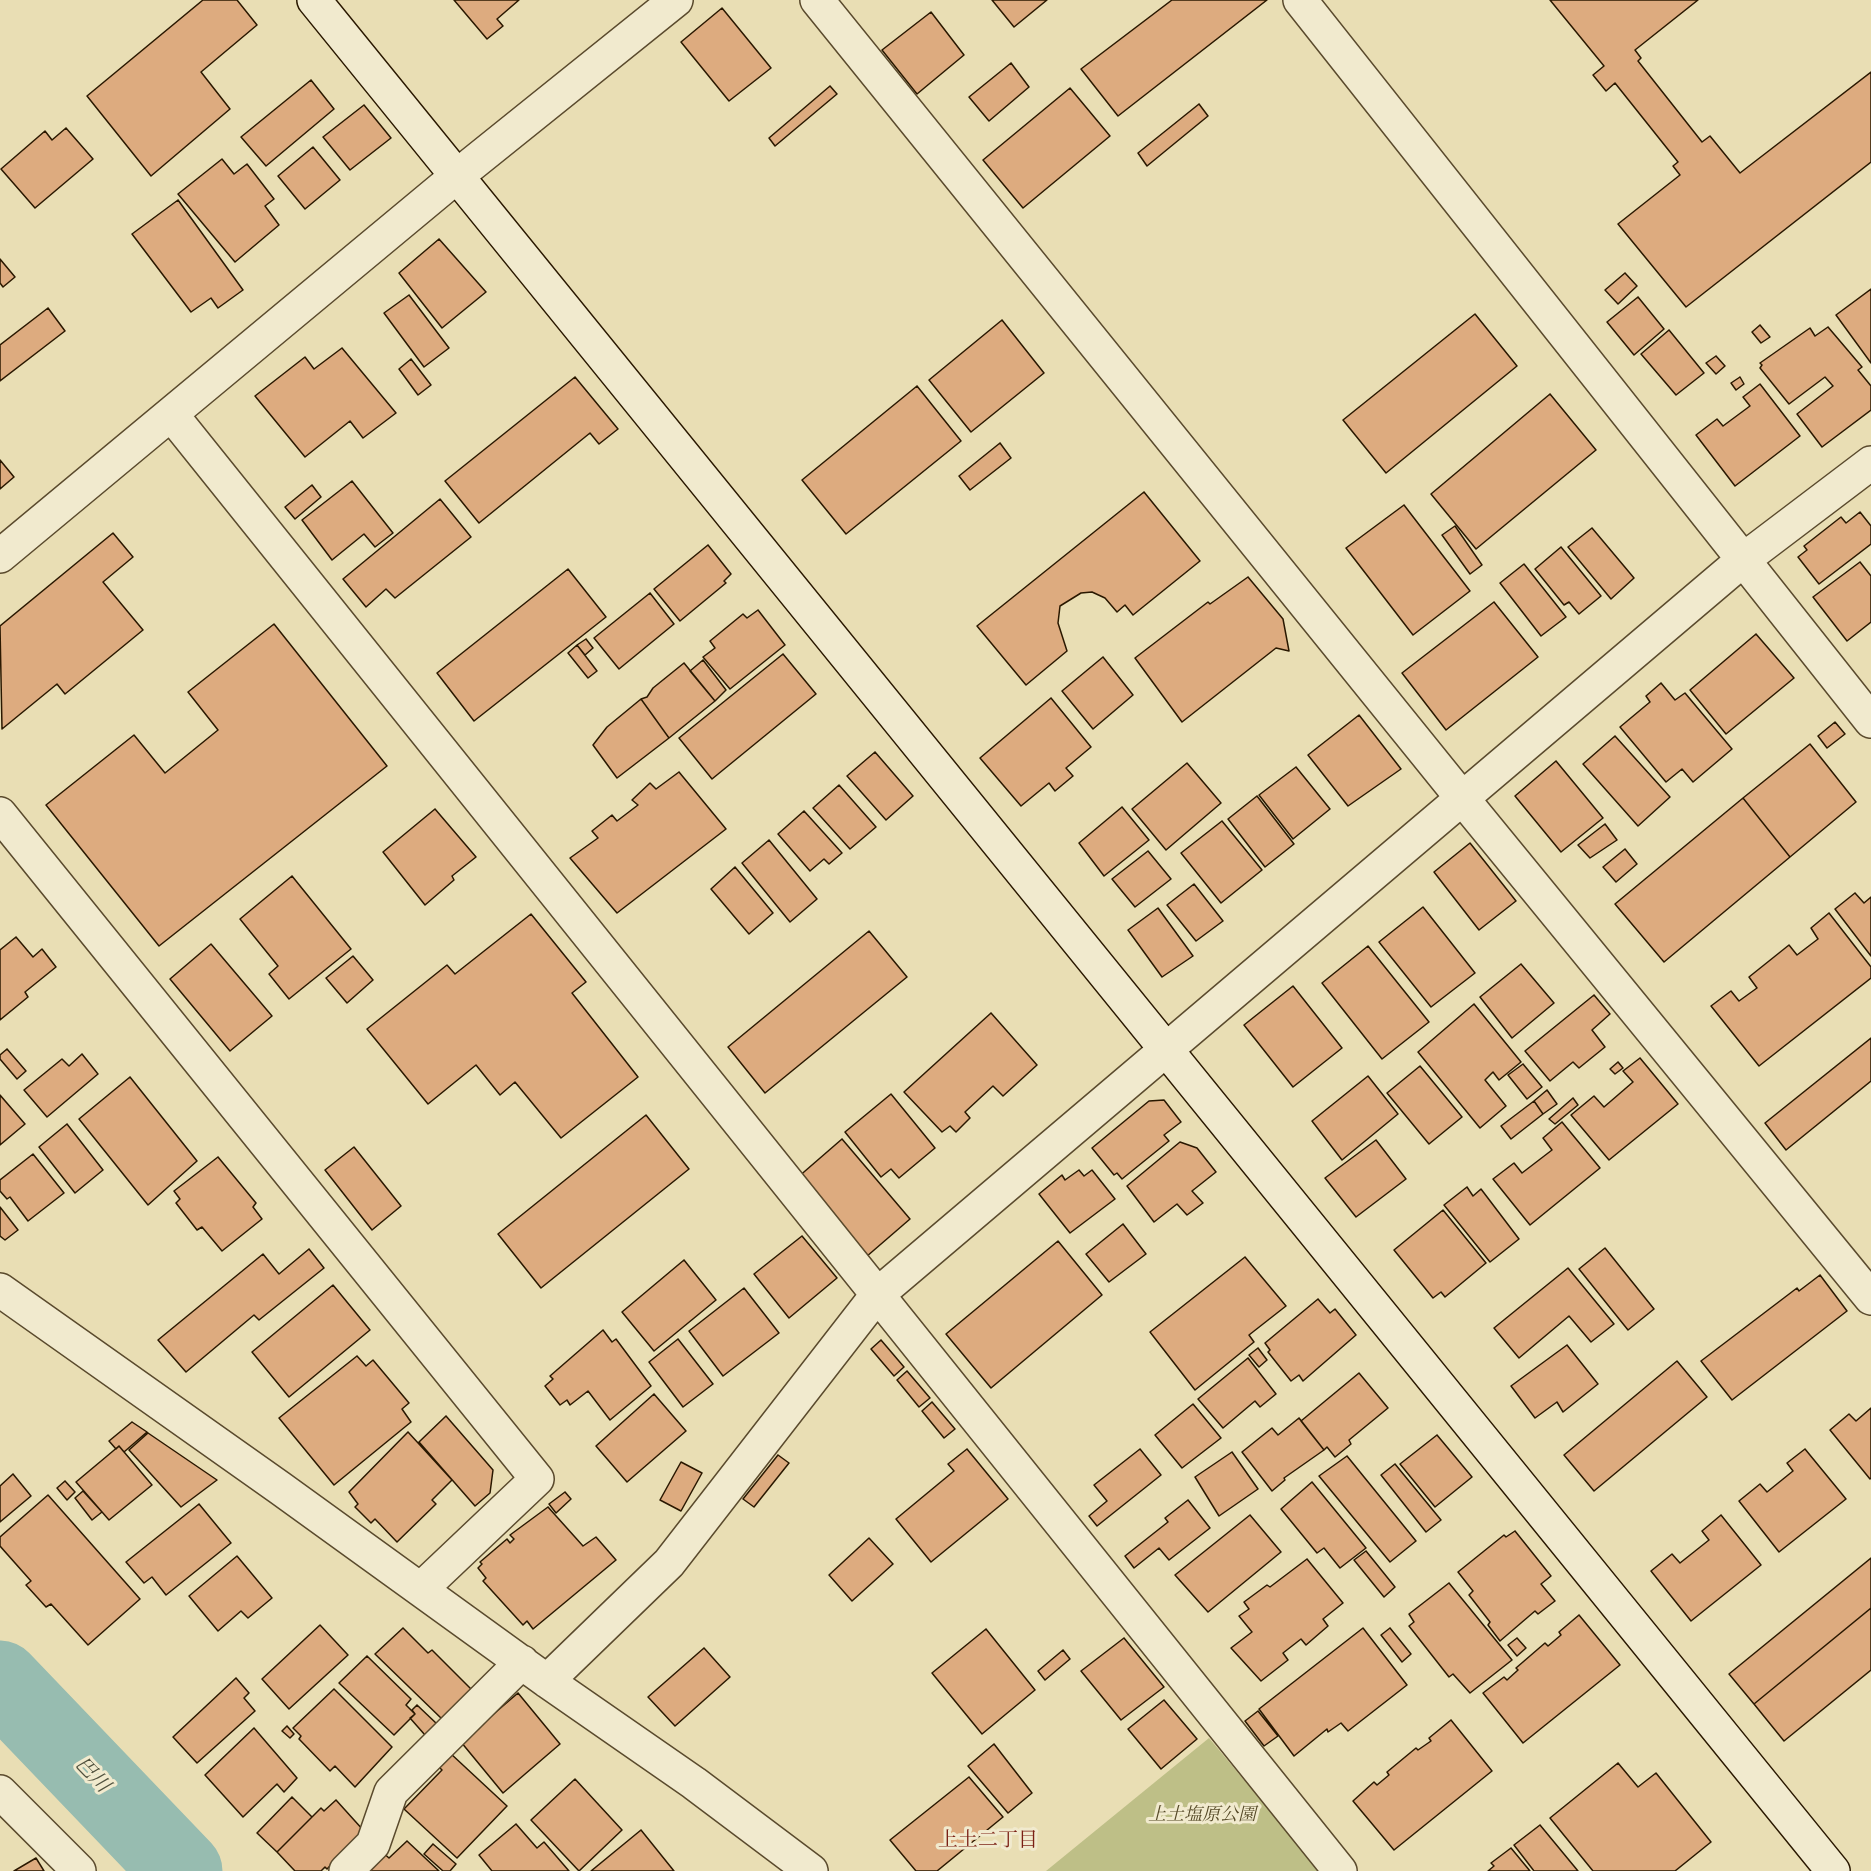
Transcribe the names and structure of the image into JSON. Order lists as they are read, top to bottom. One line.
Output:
{"districts":["上土二丁目"],"water":["巴川"],"parks":["上土塩原公園"]}
